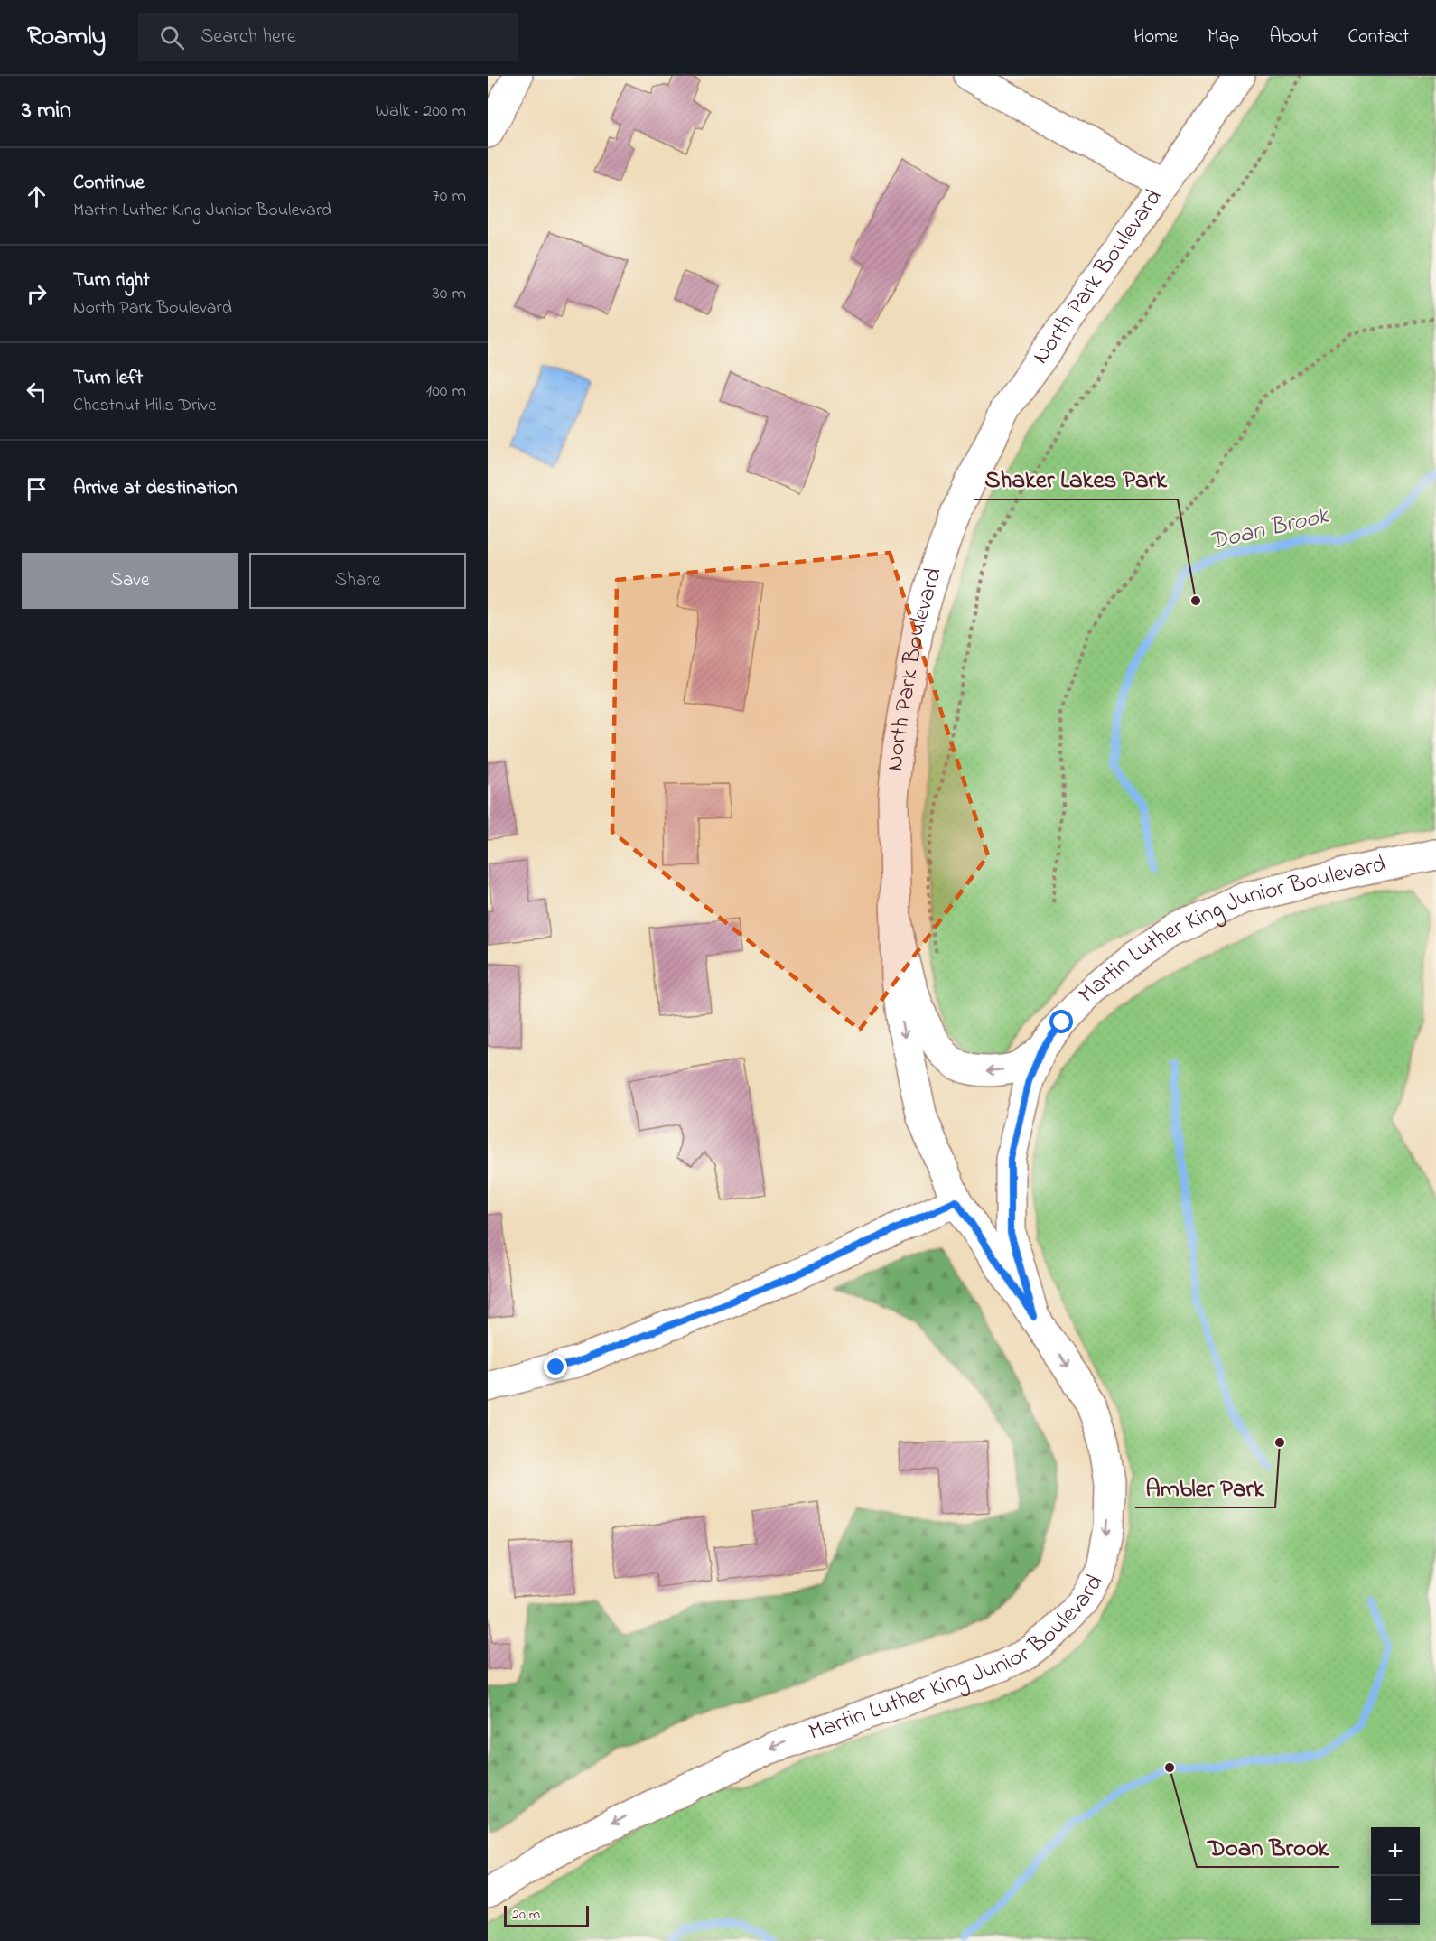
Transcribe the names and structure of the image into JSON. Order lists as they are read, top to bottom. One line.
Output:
{"streets":{"street":["North Park Boulevard","Martin Luther King Junior Boulevard"]},"crossings":[["North Park Boulevard","Martin Luther King Junior Boulevard"]],"one_way":["Martin Luther King Junior Boulevard"],"water":["Doan Brook"],"places":["Shaker Lakes Park","Ambler Park","Doan Brook"],"scale_bar":"20 m","page":{"header":"Roamly","search":"Search here","nav":["Home","Map","About","Contact"],"heading":["3 min","Walk · 200 m"],"list":[["Continue","Martin Luther King Junior Boulevard","70 m"],["Turn right","North Park Boulevard","30 m"],["Turn left","Chestnut Hills Drive","100 m"],"Arrive at destination"],"buttons":["Save","Share"],"map_buttons":["+","−"],"scale":"20 m"}}
